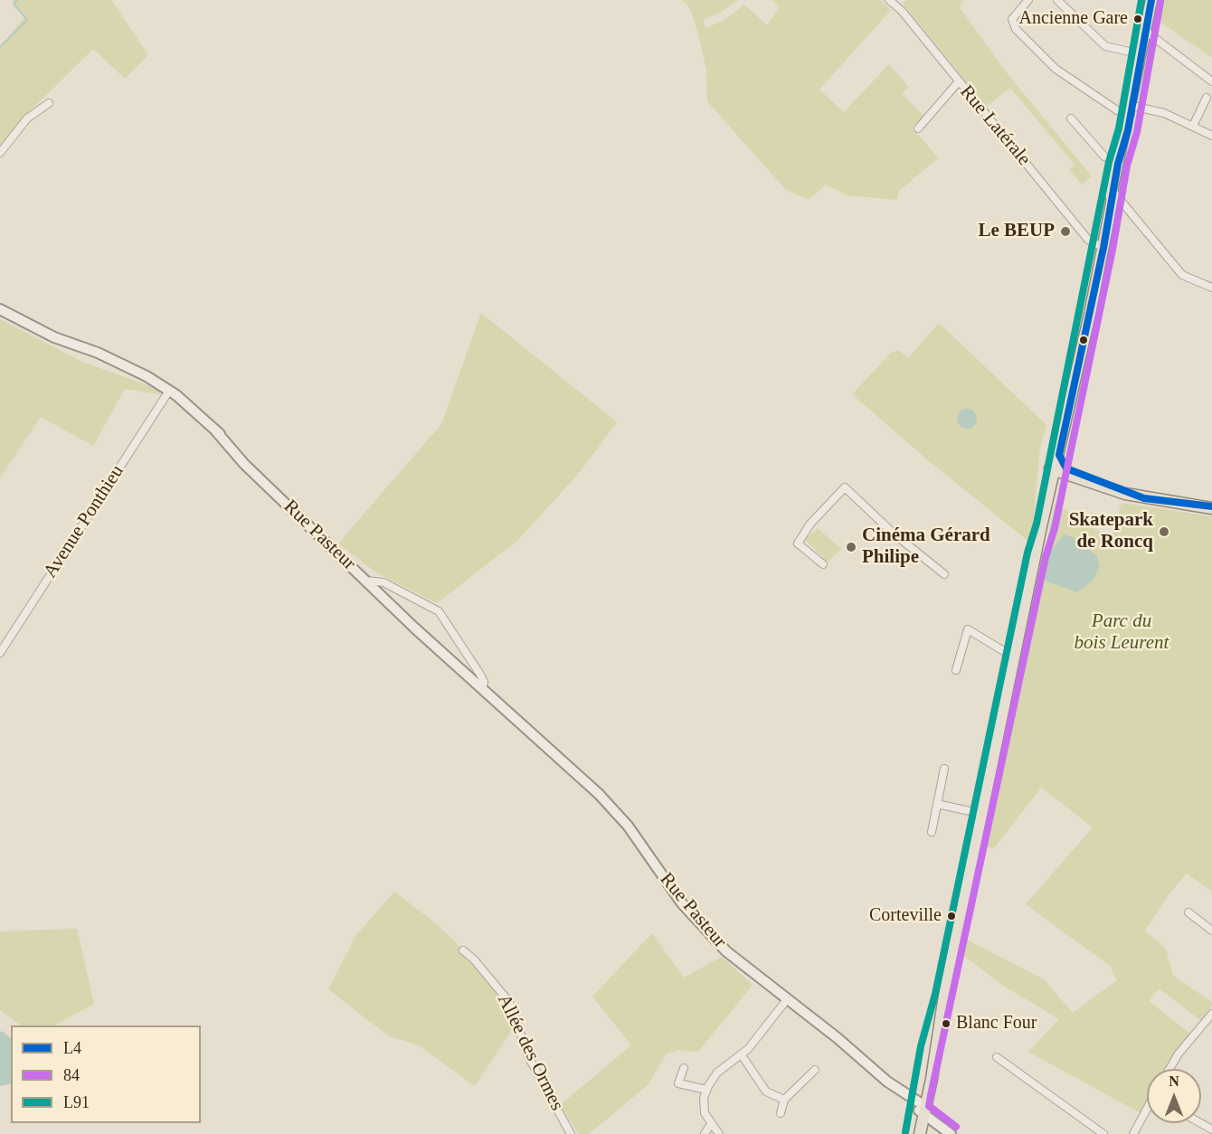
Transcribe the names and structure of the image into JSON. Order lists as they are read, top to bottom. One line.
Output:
{"streets":{"main road":["Rue Pasteur"],"street":["Rue Latérale","Avenue Ponthieu","Allée des Ormes"]},"crossings":[["Avenue Ponthieu","Rue Pasteur"]],"parks":["Parc du bois Leurent"],"places":["Ancienne Gare","Le BEUP","Skatepark de Roncq","Cinéma Gérard Philipe","Corteville","Blanc Four"],"lines":["transit line L4","transit line L91","transit line 84"],"legend":["L4","84","L91"],"north":"top"}
